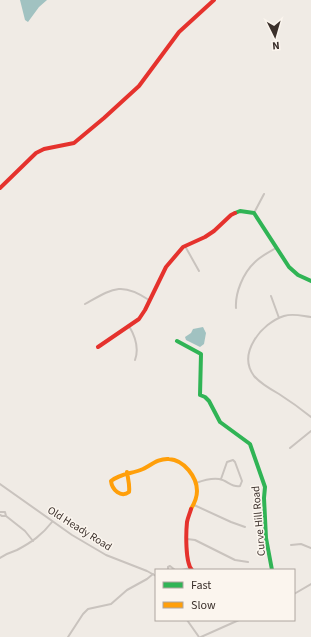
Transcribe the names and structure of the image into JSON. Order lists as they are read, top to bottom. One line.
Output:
{"streets":{"street":["Curve Hill Road","Old Heady Road"]},"legend":["Fast","Slow"],"north":"bottom"}
